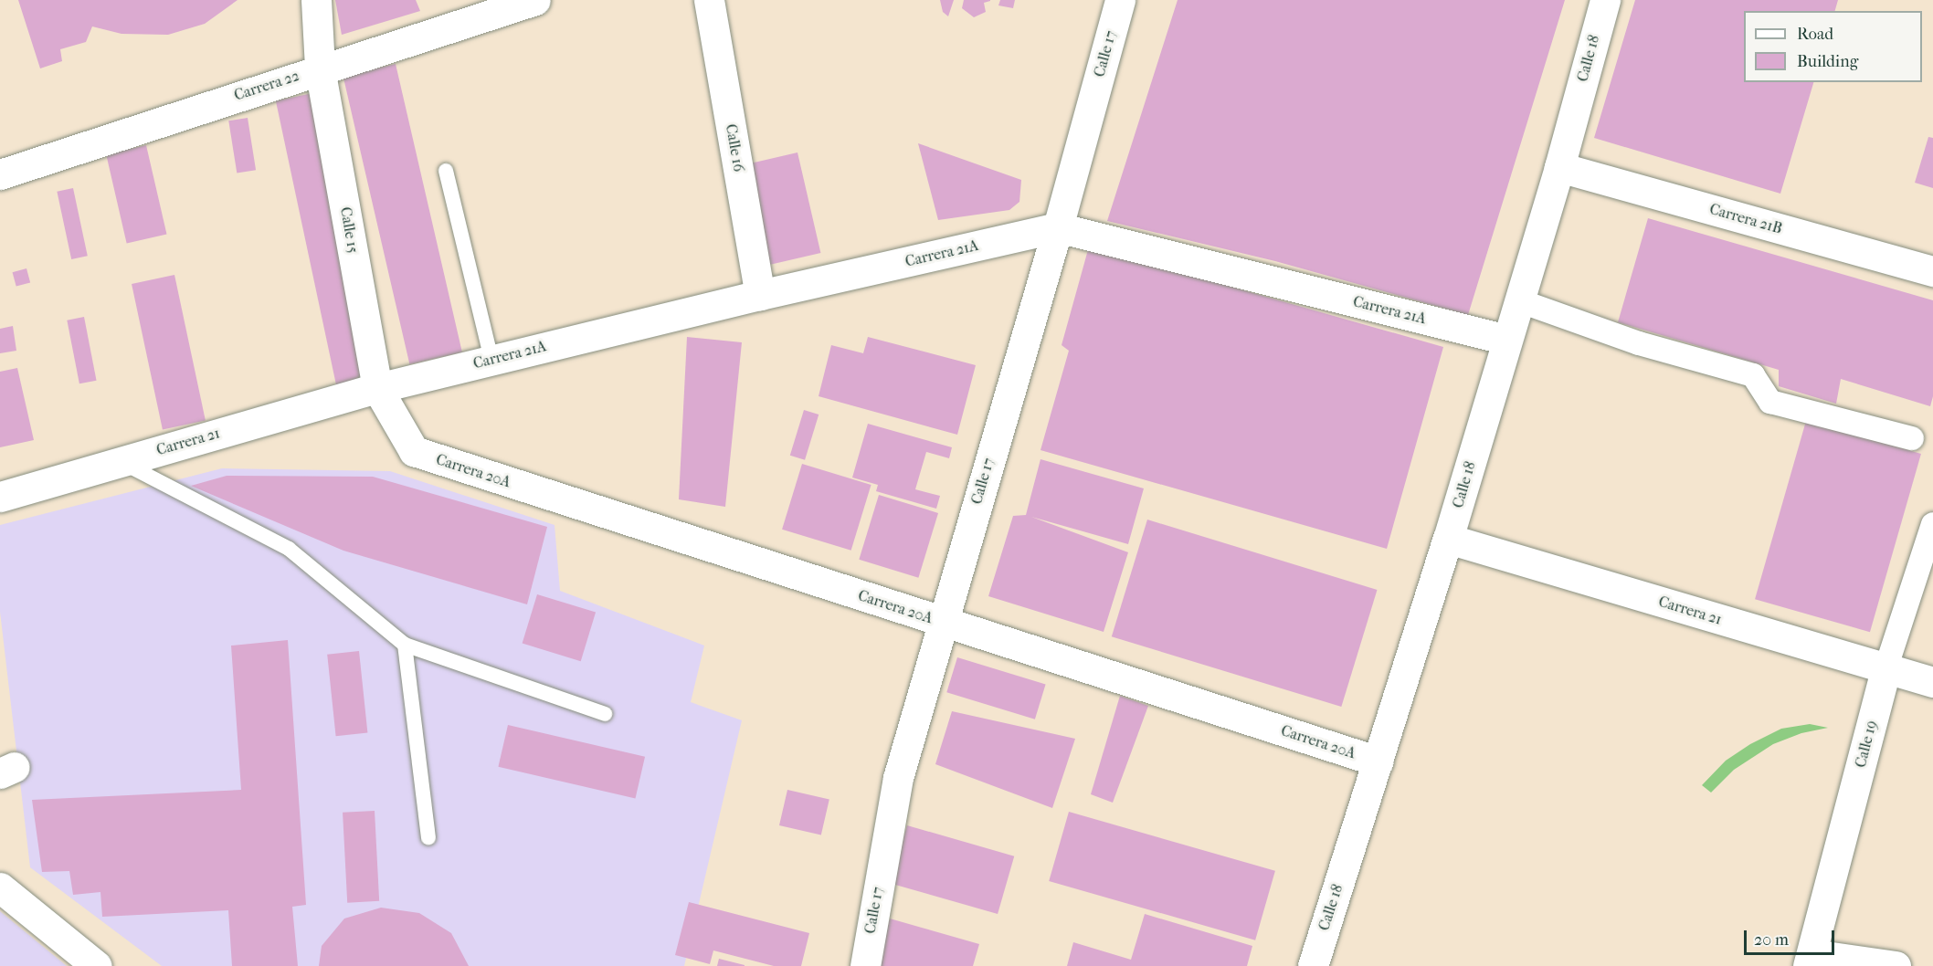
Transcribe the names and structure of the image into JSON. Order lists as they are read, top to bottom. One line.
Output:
{"streets":{"street":["Calle 17","Calle 18","Carrera 22","Calle 16","Carrera 21B","Calle 15","Carrera 21A","Carrera 21","Carrera 20A","Calle 19"]},"crossings":[["Calle 17","Carrera 21A"],["Calle 17","Carrera 20A"],["Calle 18","Carrera 21B"],["Calle 18","Carrera 21A"],["Calle 18","Carrera 21"],["Calle 18","Carrera 20A"],["Carrera 22","Calle 15"],["Calle 16","Carrera 21A"],["Calle 15","Carrera 21A"],["Calle 15","Carrera 21"],["Calle 15","Carrera 20A"],["Carrera 21A","Carrera 21"],["Carrera 21","Calle 19"]],"legend":["Road","Building"],"scale_bar":"20 m"}
